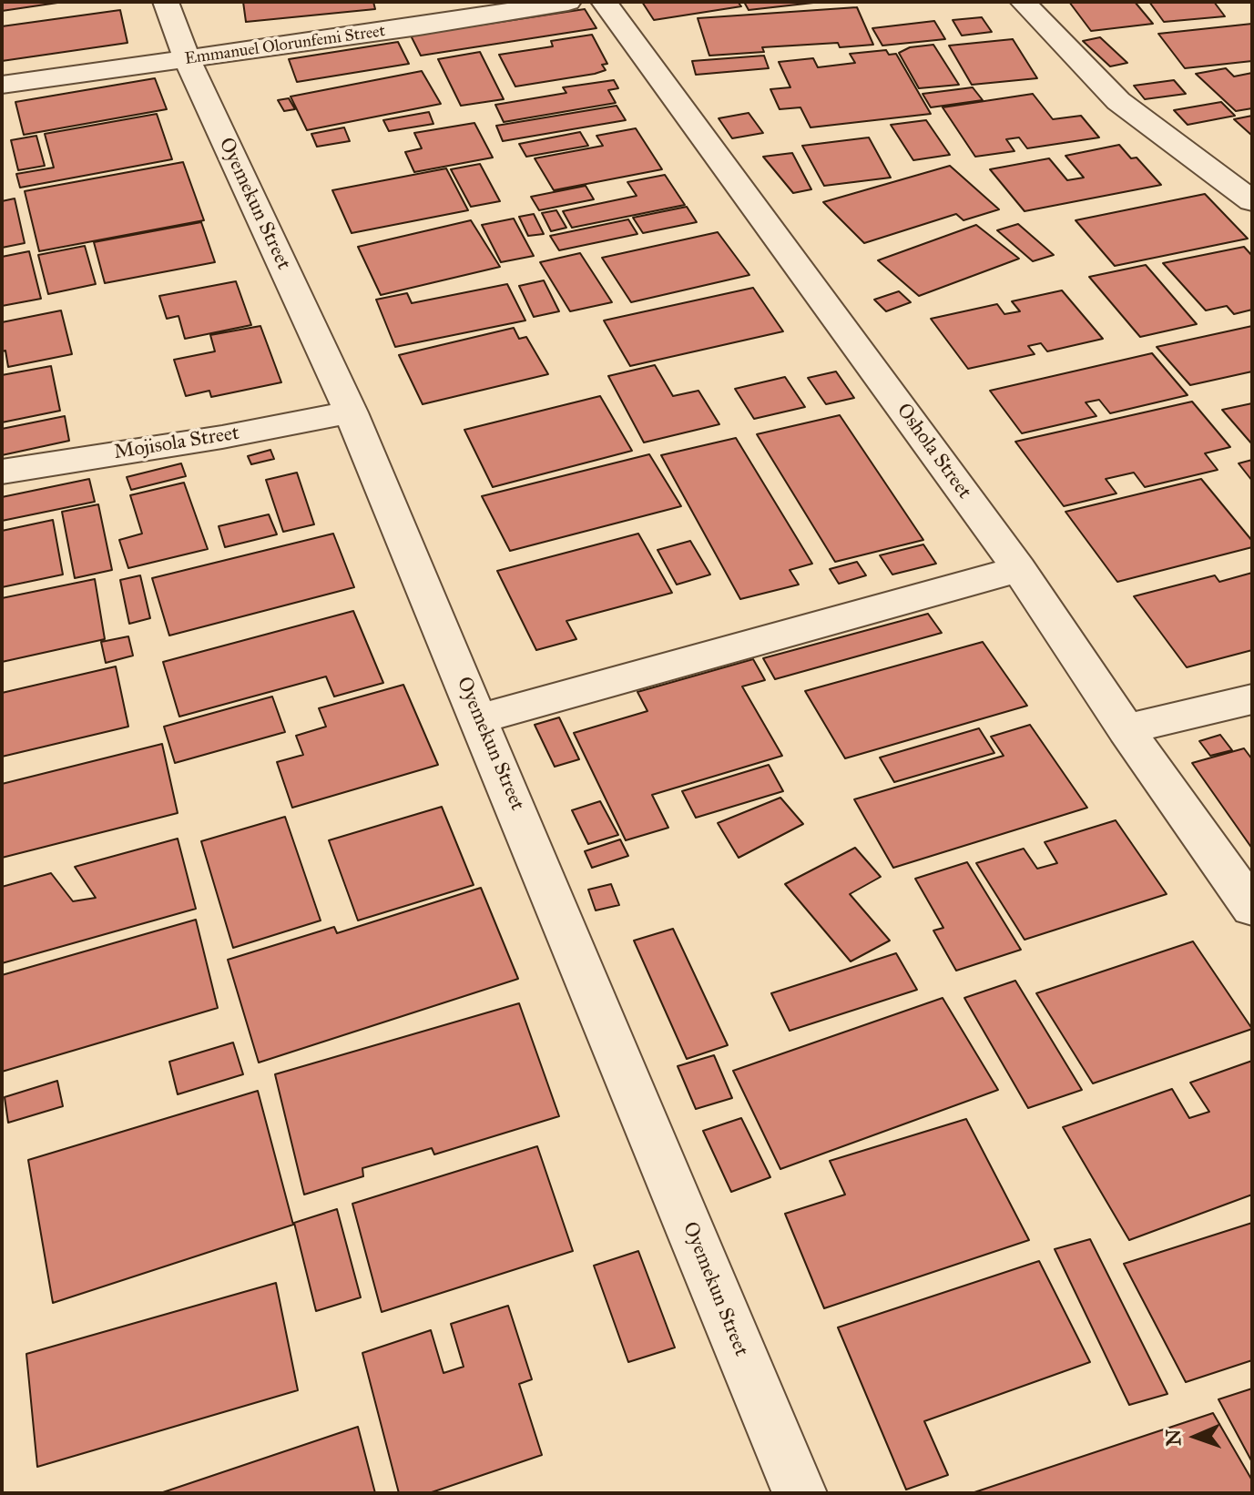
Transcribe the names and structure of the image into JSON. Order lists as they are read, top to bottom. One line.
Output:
{"streets":{"street":["Emmanuel Olorunfemi Street","Oyemekun Street","Mojisola Street","Oshola Street"]},"crossings":[["Emmanuel Olorunfemi Street","Oyemekun Street"],["Oyemekun Street","Mojisola Street"]],"north":"left"}
